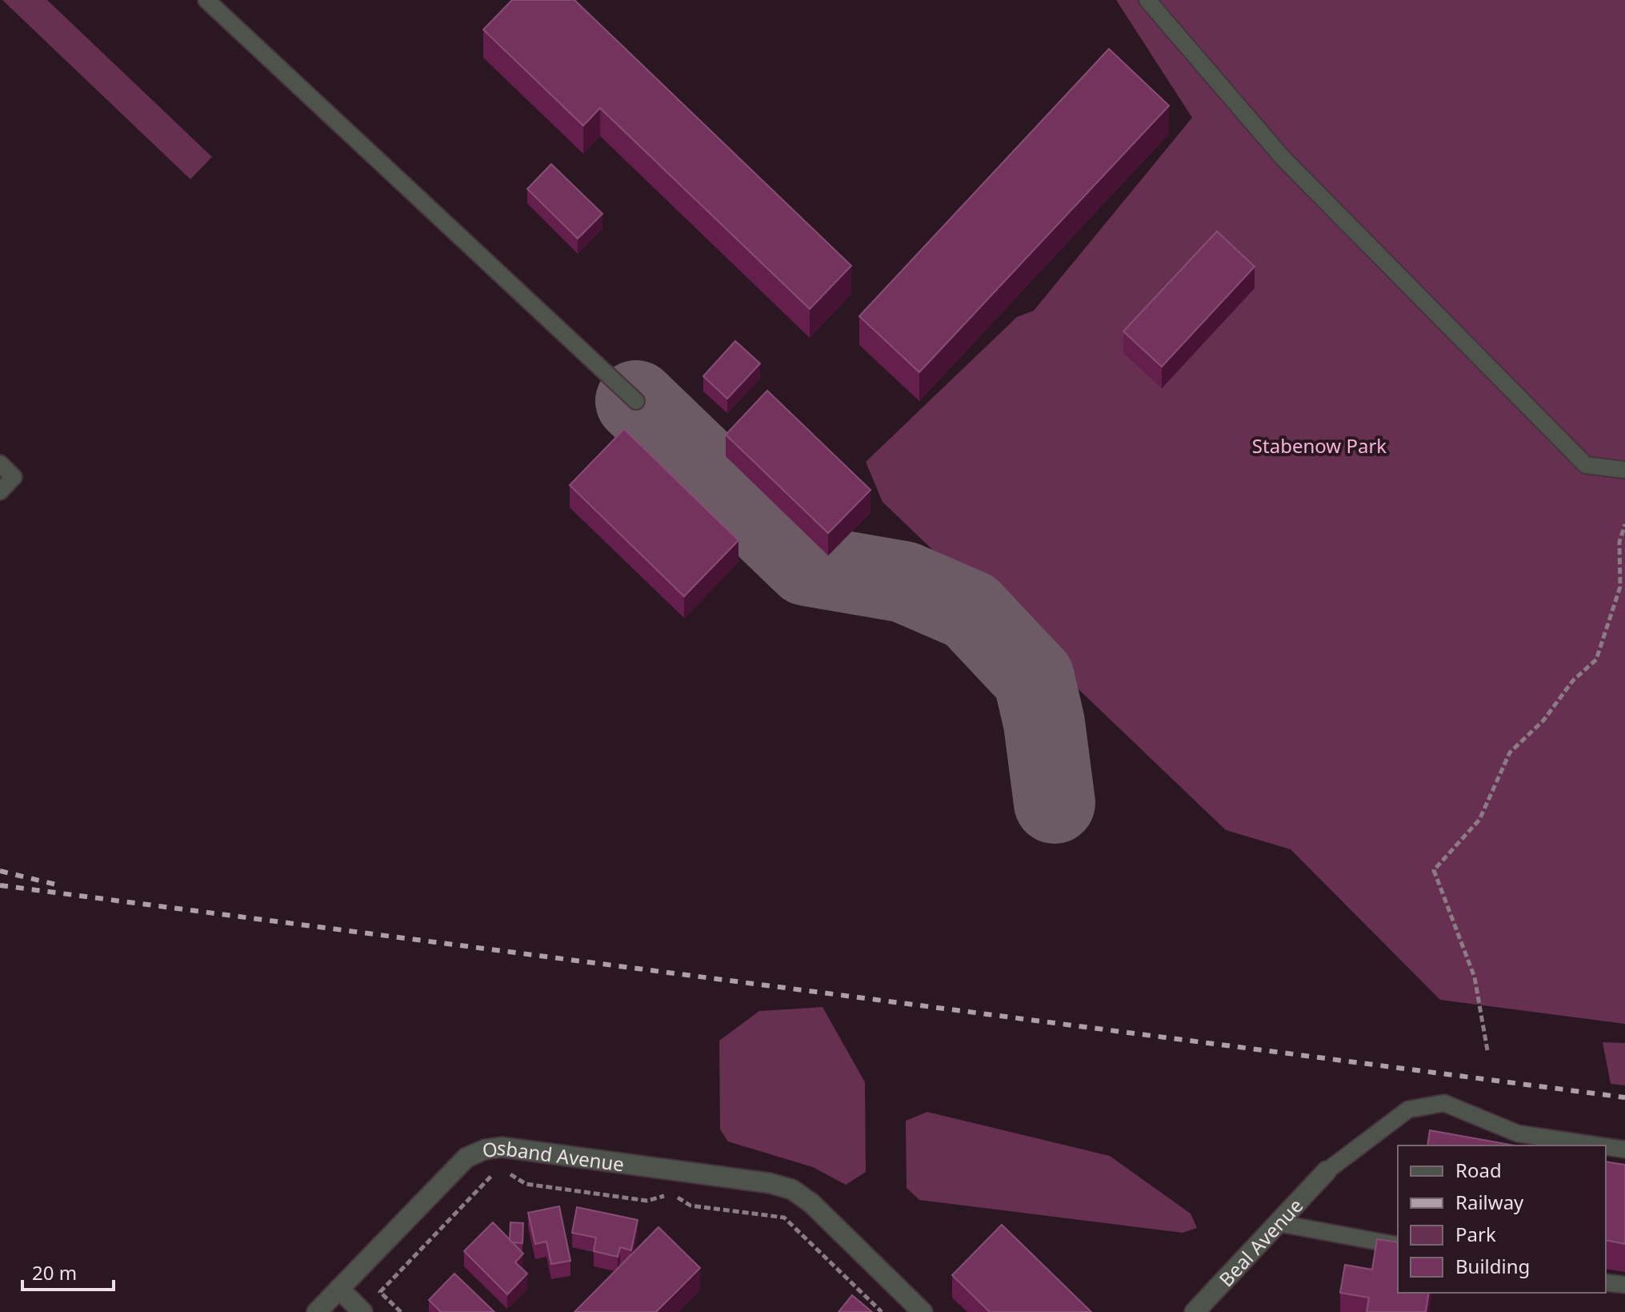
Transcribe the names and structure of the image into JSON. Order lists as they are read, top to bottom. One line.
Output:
{"streets":{"street":["Osband Avenue","Beal Avenue"]},"parks":["Stabenow Park"],"legend":["Road","Railway","Park","Building"],"scale_bar":"20 m"}
